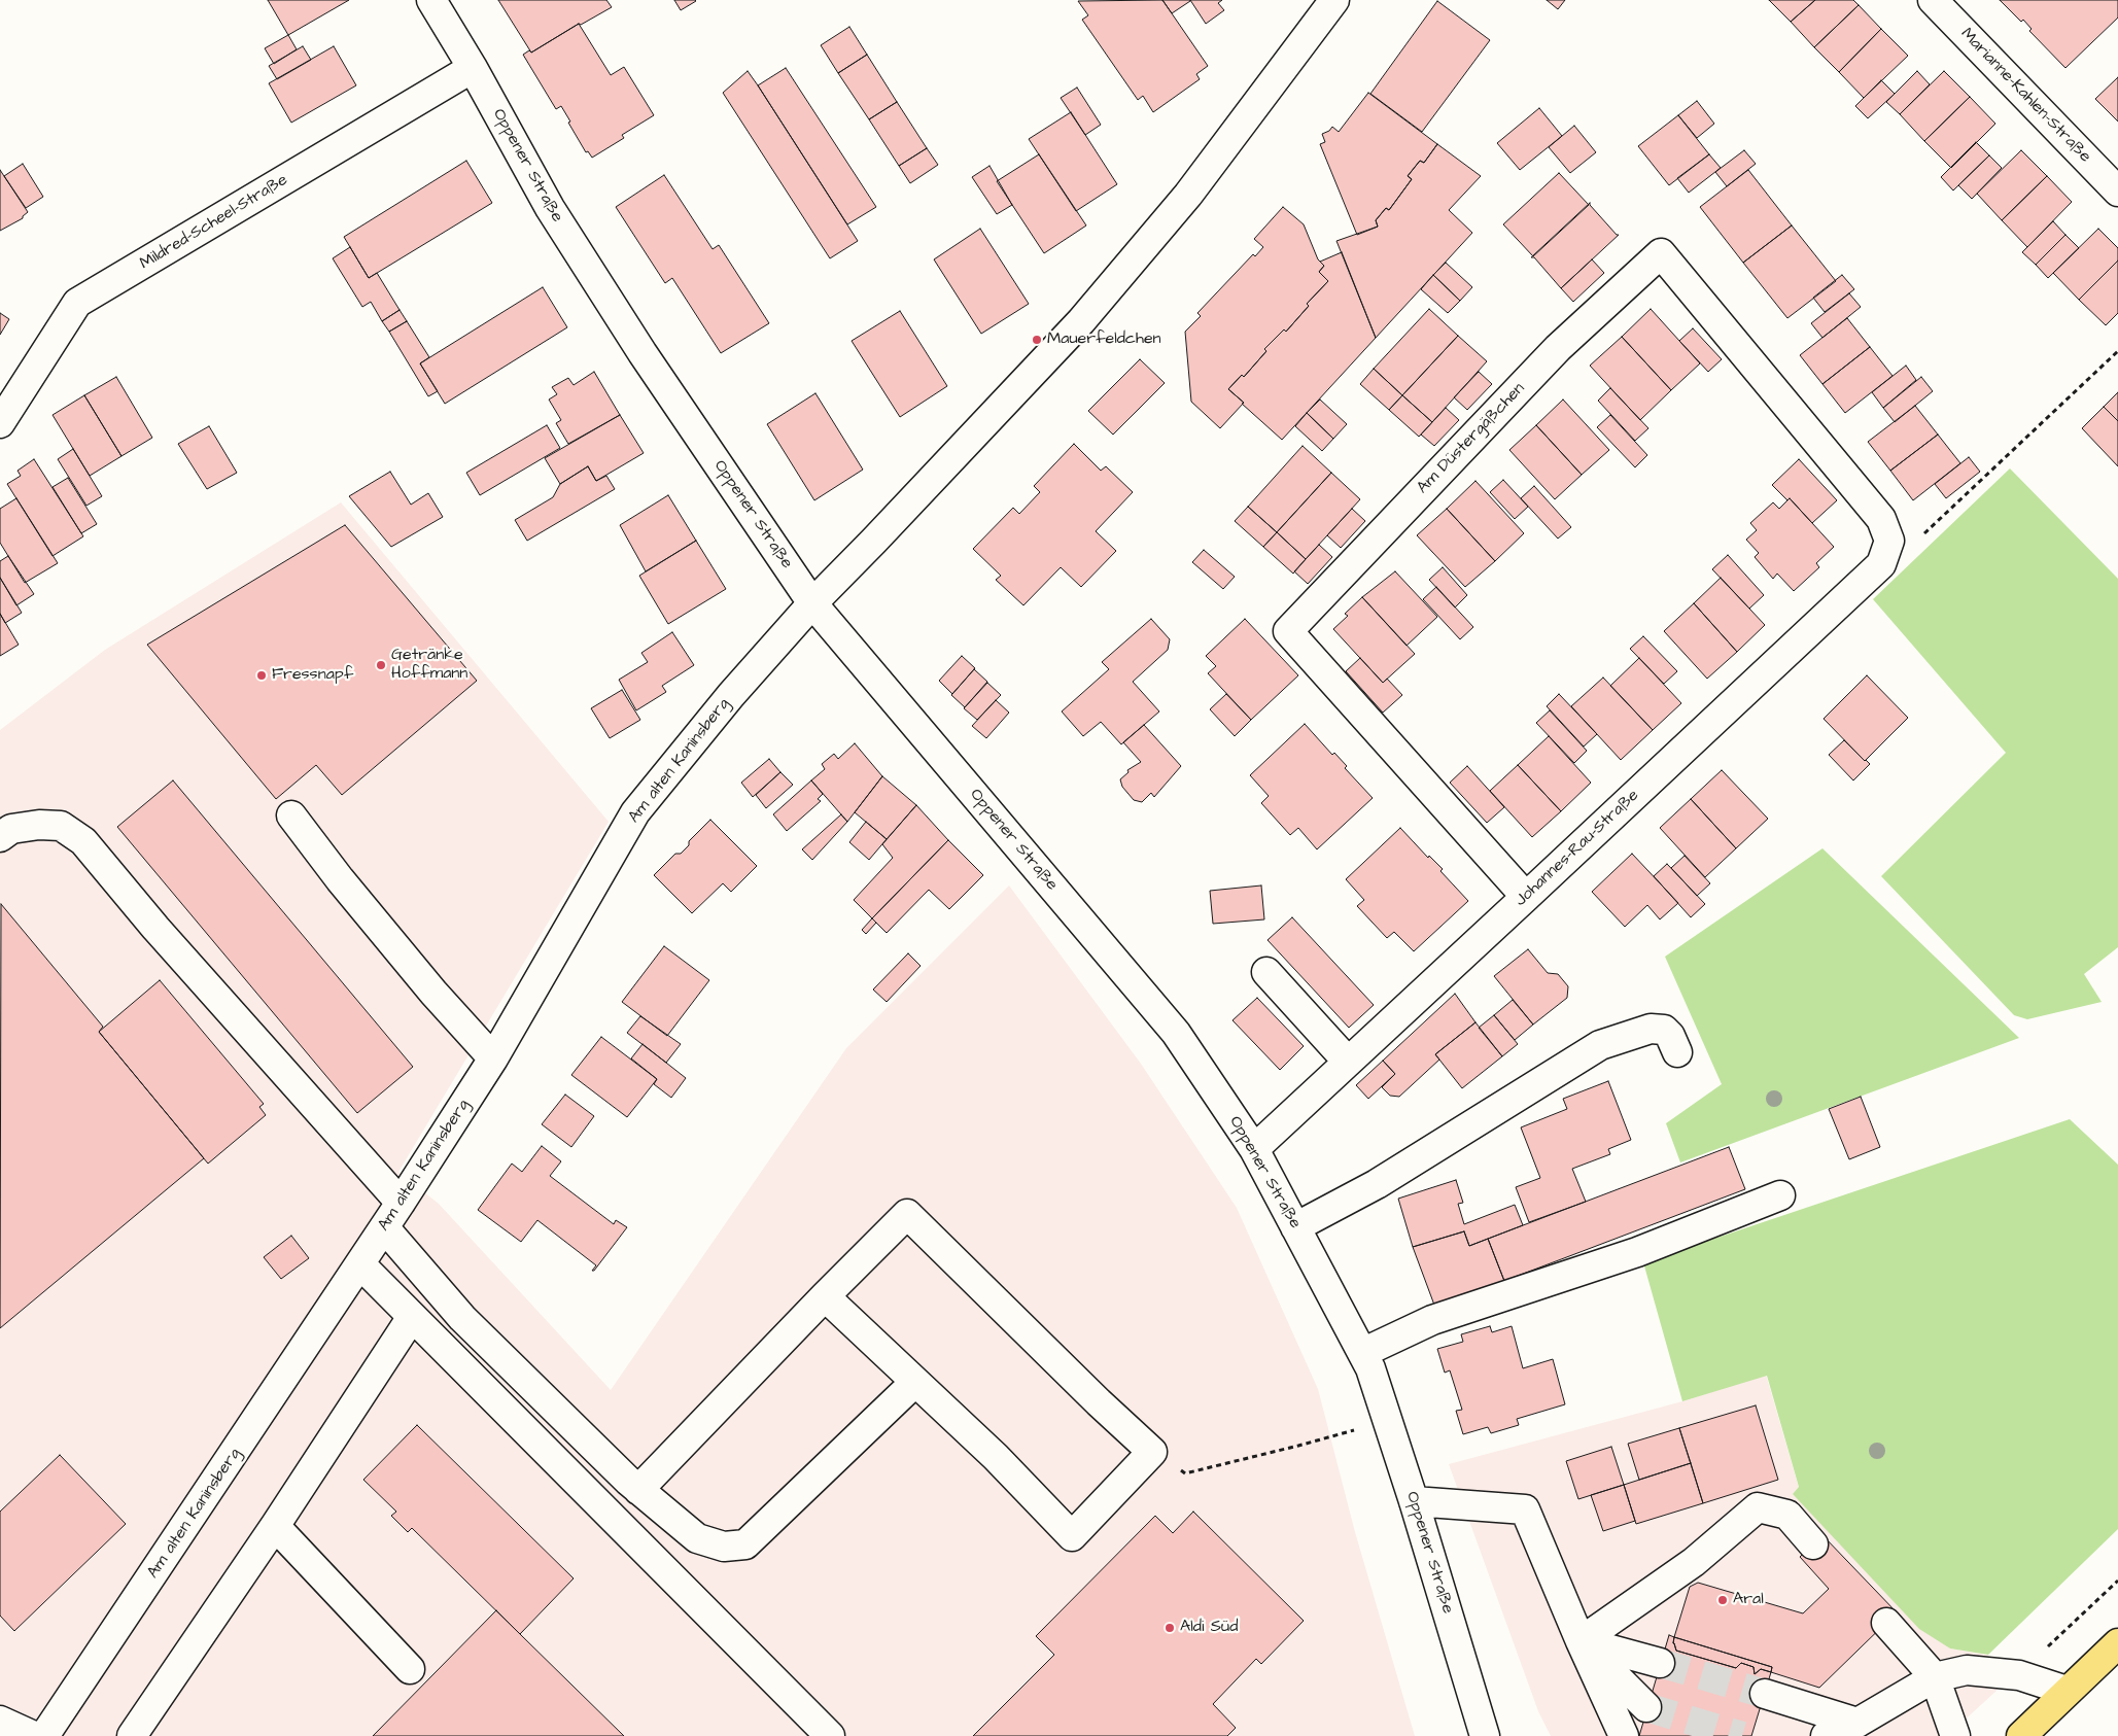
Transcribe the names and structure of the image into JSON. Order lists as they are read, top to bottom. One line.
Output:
{"streets":{"street":["Marianne-Kahlen-Straße","Oppener Straße","Mildred-Scheel-Straße","Am Düstergäßchen","Am alten Kaninsberg","Johannes-Rau-Straße"]},"crossings":[["Oppener Straße","Mildred-Scheel-Straße"],["Oppener Straße","Am alten Kaninsberg"],["Oppener Straße","Johannes-Rau-Straße"],["Am Düstergäßchen","Johannes-Rau-Straße"]],"places":["Mauerfeldchen","Getränke Hoffmann","Fressnapf","Aral","Aldi Süd"]}
